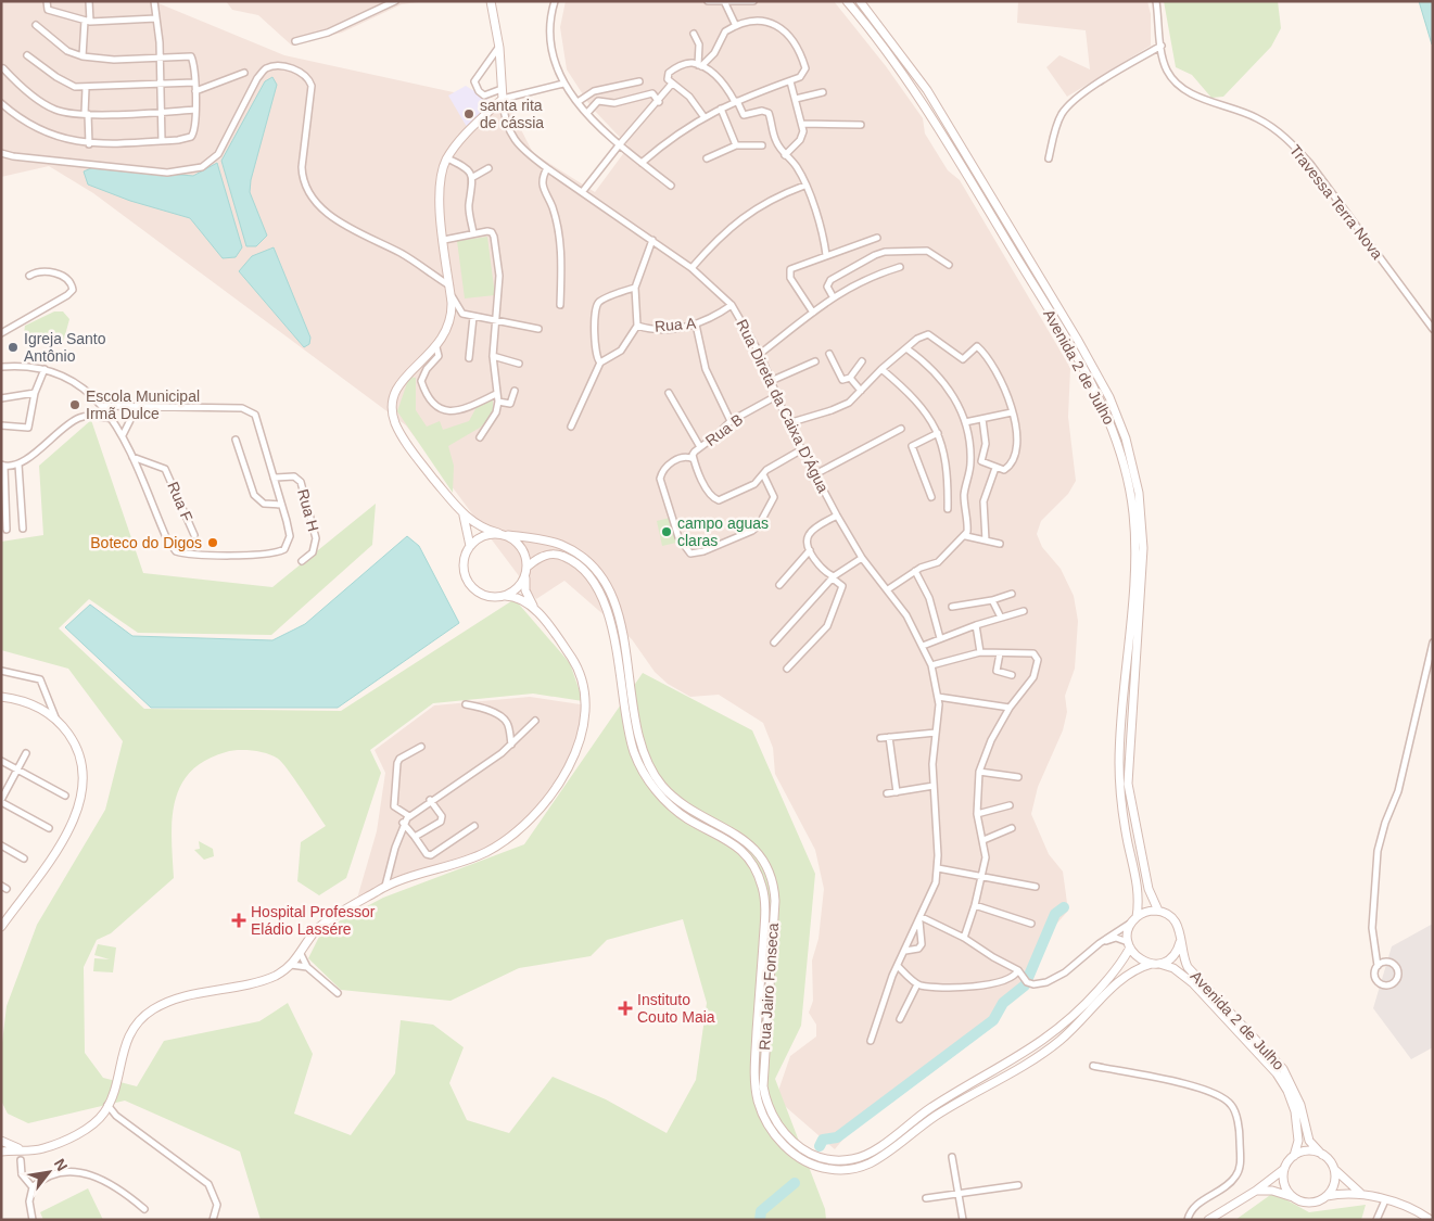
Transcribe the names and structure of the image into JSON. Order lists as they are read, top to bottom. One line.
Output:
{"streets":{"main road":["Avenida 2 de Julho","Rua Jairo Fonseca"],"street":["Travessa Terra Nova","Rua A","Rua Direta da Caixa D'Água","Rua B","Rua F","Rua H"]},"crossings":[["Rua A","Rua Direta da Caixa D'Água"],["Avenida 2 de Julho","Rua Jairo Fonseca"],["Rua Direta da Caixa D'Água","Rua B"]],"places":{"other":["santa rita de cássia","Igreja Santo Antônio","Escola Municipal Irmã Dulce","campo aguas claras","Boteco do Digos"],"health":["Hospital Professor Eládio Lassére","Instituto Couto Maia"]},"north":"top right"}
